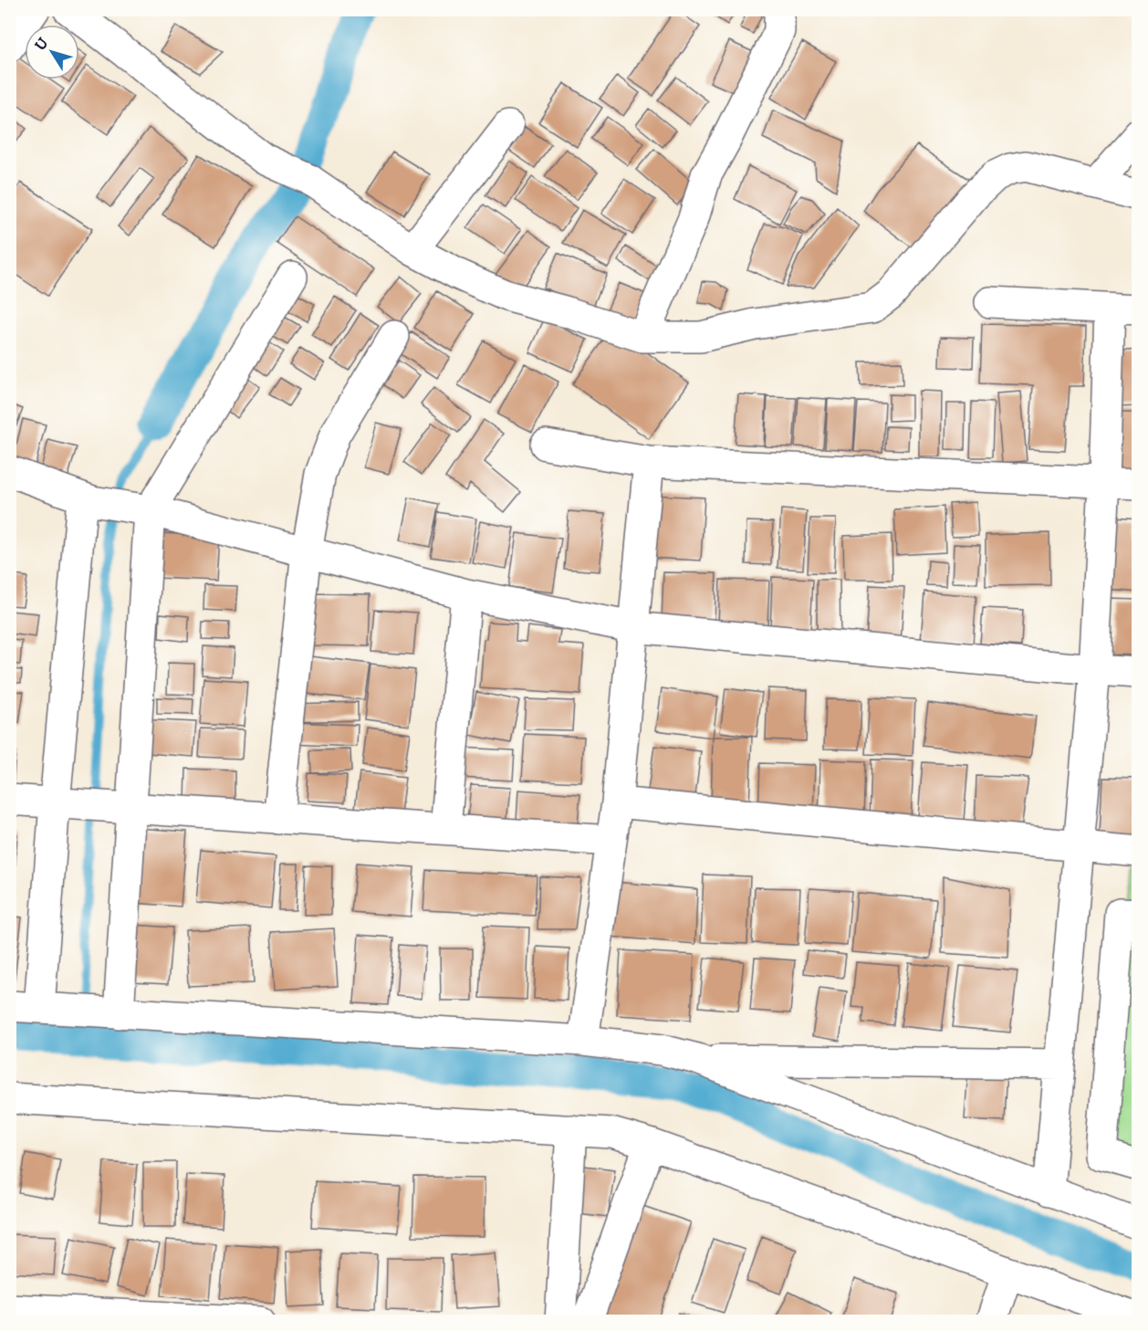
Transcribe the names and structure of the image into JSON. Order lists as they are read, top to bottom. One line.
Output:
{"north":"top left"}
